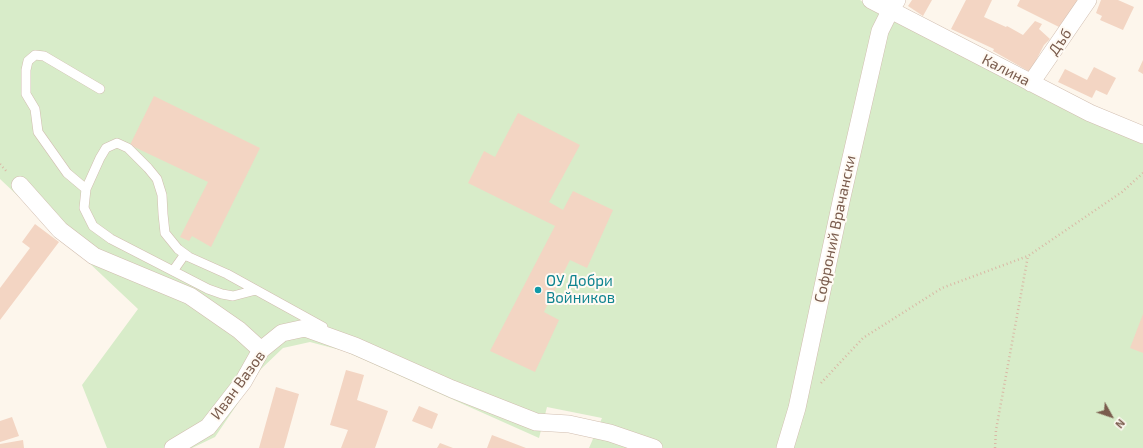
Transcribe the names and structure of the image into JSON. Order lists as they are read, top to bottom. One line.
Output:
{"streets":{"street":["Дъб","Калина","Софроний Врачански","Иван Вазов"]},"crossings":[["Дъб","Калина"],["Калина","Софроний Врачански"]],"places":["ОУ Добри Войников"],"north":"bottom right"}
